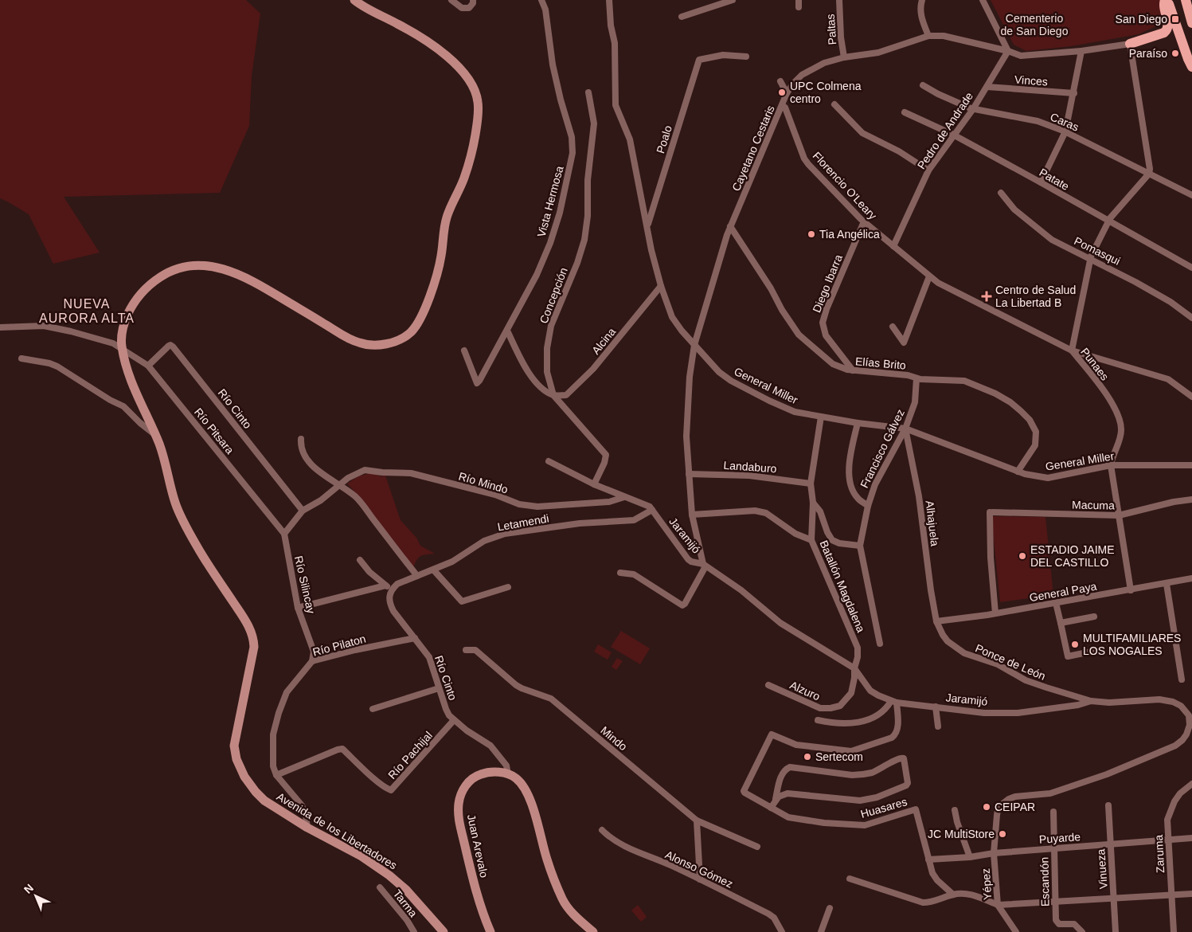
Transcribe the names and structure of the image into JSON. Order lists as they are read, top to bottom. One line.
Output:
{"streets":{"street":["Paltas","Vinces","Caras","Pedro de Andrade","Poalo","Cayetano Cestaris","Patate","Florencio O'Leary","Vista Hermosa","Pomasqui","Diego Ibarra","Concepción","Alcina","Elías Brito","Punaes","General Miller","Río Cinto","Río Pitsara","Francisco Gálvez","Landaburo","Río Mindo","Macuma","Letamendi","Alhajuela","Jaramijó","Río Silincay","Batallón Magdalena","General Paya","Río Pilaton","Ponce de León","Alzuro","Mindo","Río Pachijal","Huasares","Avenida de los Libertadores","Puyarde","Juan Arevalo","Zaruma","Alonso Gómez","Vinueza","Escandón","Yépez","Tarma"]},"crossings":[["Paltas","Cayetano Cestaris"],["Vinces","Pedro de Andrade"],["Caras","Pedro de Andrade"],["Caras","Punaes"],["Pedro de Andrade","Cayetano Cestaris"],["Pedro de Andrade","Patate"],["Pedro de Andrade","Florencio O'Leary"],["Poalo","General Miller"],["Cayetano Cestaris","Florencio O'Leary"],["Cayetano Cestaris","Elías Brito"],["Cayetano Cestaris","General Miller"],["Cayetano Cestaris","Landaburo"],["Cayetano Cestaris","Jaramijó"],["Patate","Punaes"],["Florencio O'Leary","Diego Ibarra"],["Florencio O'Leary","Punaes"],["Pomasqui","Punaes"],["Diego Ibarra","Elías Brito"],["Concepción","Alcina"],["Concepción","Jaramijó"],["Alcina","General Miller"],["Elías Brito","General Miller"],["Elías Brito","Francisco Gálvez"],["Punaes","General Miller"],["Punaes","Macuma"],["Punaes","General Paya"],["General Miller","Francisco Gálvez"],["General Miller","Alhajuela"],["General Miller","Batallón Magdalena"],["Río Cinto","Río Pitsara"],["Río Cinto","Río Mindo"],["Río Cinto","Letamendi"],["Río Cinto","Río Pilaton"],["Río Cinto","Río Pachijal"],["Río Cinto","Juan Arevalo"],["Río Pitsara","Río Silincay"],["Río Pitsara","Avenida de los Libertadores"],["Francisco Gálvez","Alhajuela"],["Landaburo","Batallón Magdalena"],["Río Mindo","Jaramijó"],["Macuma","General Paya"],["Letamendi","Jaramijó"],["Alhajuela","General Paya"],["Alhajuela","Ponce de León"],["Jaramijó","Batallón Magdalena"],["Jaramijó","Ponce de León"],["Jaramijó","Alzuro"],["Jaramijó","Huasares"],["Jaramijó","Puyarde"],["Jaramijó","Yépez"],["Río Silincay","Río Pilaton"],["Batallón Magdalena","Alzuro"],["General Paya","Ponce de León"],["Río Pilaton","Río Pachijal"],["Río Pilaton","Avenida de los Libertadores"],["Huasares","Puyarde"],["Puyarde","Zaruma"],["Puyarde","Vinueza"],["Puyarde","Escandón"],["Puyarde","Yépez"]],"districts":["NUEVA AURORA ALTA"],"parks":["Cementerio de San Diego"],"places":{"transit":["San Diego"],"other":["Paraíso","UPC Colmena centro","Tia Angélica","ESTADIO JAIME DEL CASTILLO","MULTIFAMILIARES LOS NOGALES","Sertecom","CEIPAR","JC MultiStore"],"health":["Centro de Salud La Libertad B"]},"north":"top left"}
